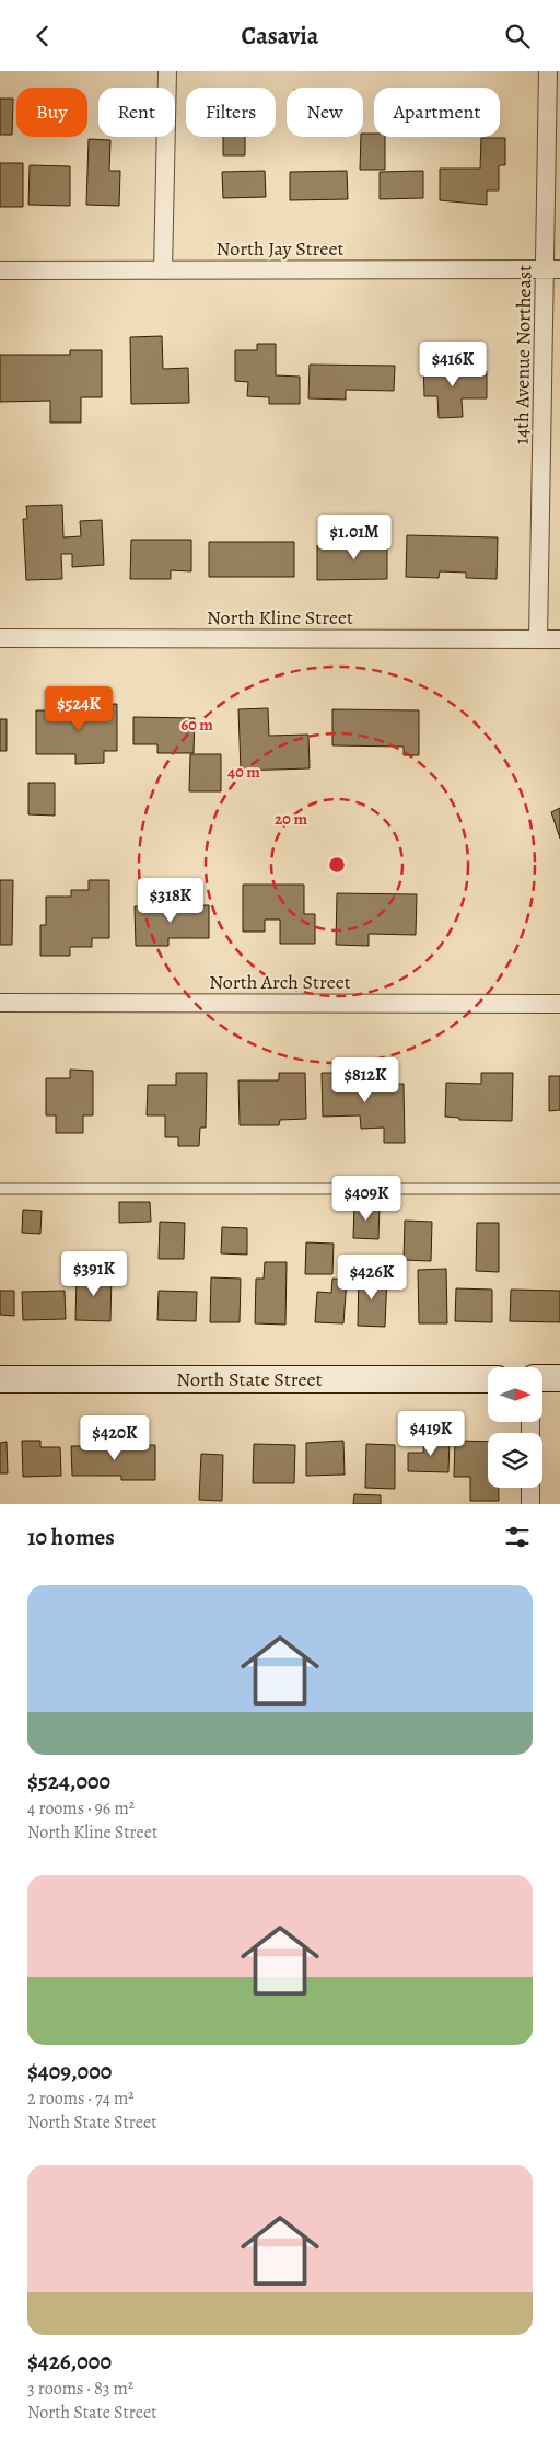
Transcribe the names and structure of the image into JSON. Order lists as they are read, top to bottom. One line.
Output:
{"streets":{"street":["North Jay Street","14th Avenue Northeast","North Kline Street","North Arch Street","North State Street"]},"crossings":[["North Jay Street","14th Avenue Northeast"],["14th Avenue Northeast","North Kline Street"]],"north":"right","page":{"header":"Casavia","chip":["Buy","Rent","Filters","New","Apartment"],"price":["$416K","$1.01M","$524K","$318K","$812K","$409K","$391K","$426K","$419K","$420K"],"heading":"10 homes","list":[{"name":"$524,000","note":"4 rooms · 96 m² · North Kline Street"},{"name":"$409,000","note":"2 rooms · 74 m² · North State Street"},{"name":"$426,000","note":"3 rooms · 83 m² · North State Street"}]},"rings":["60 m","40 m","20 m"]}
